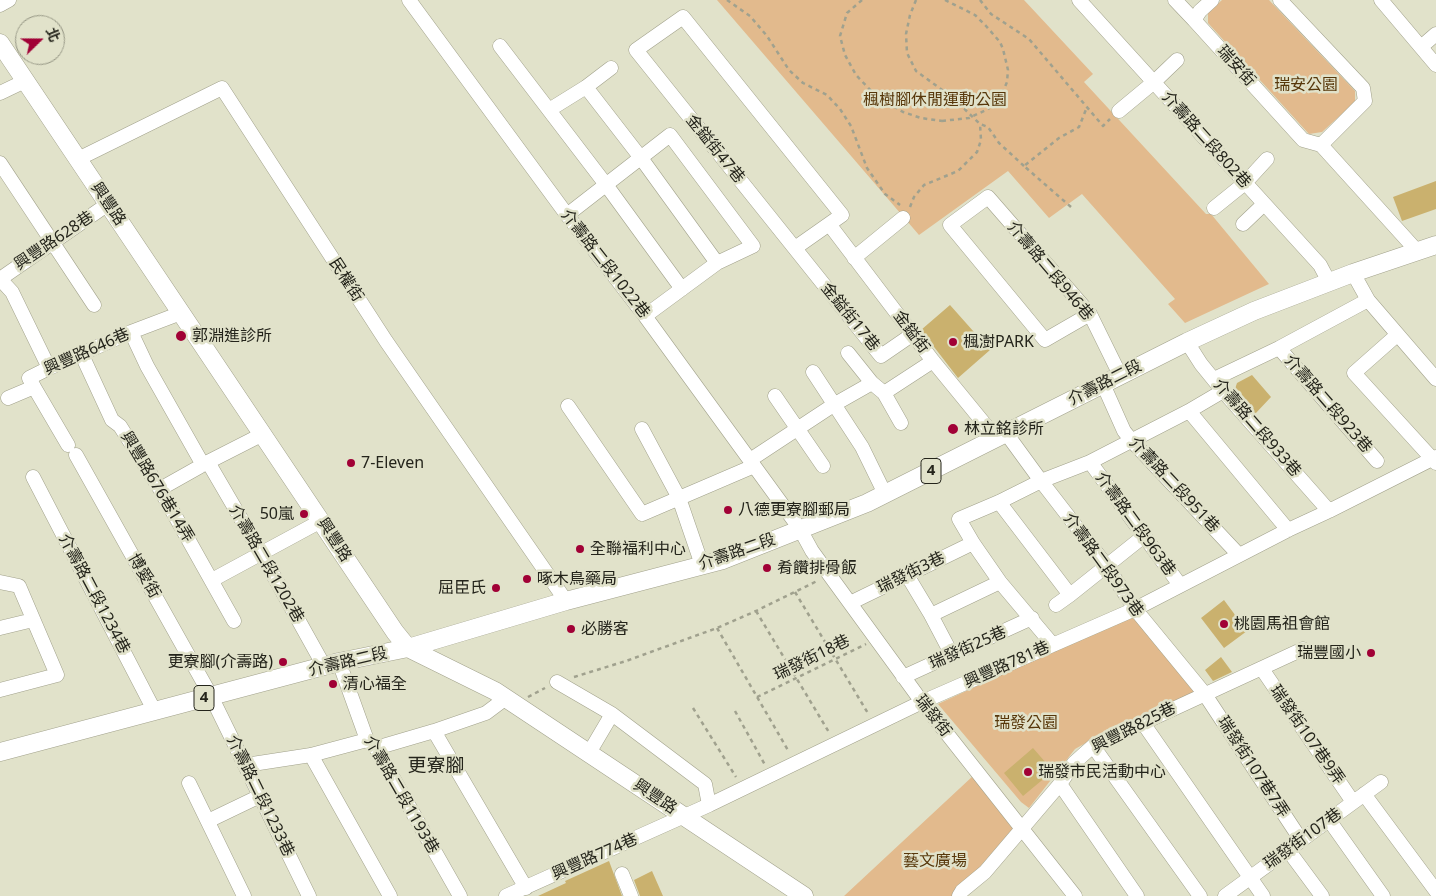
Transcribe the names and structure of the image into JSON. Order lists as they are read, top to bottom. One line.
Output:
{"streets":{"main road":["興豐路","介壽路二段","4"],"street":["瑞安街","介壽路二段802巷","金鎰街47巷","興豐路628巷","介壽路二段1022巷","介壽路二段946巷","民權街","金鎰街17巷","金鎰街","興豐路646巷","介壽路二段923巷","介壽路二段933巷","介壽路二段951巷","興豐路676巷14弄","介壽路二段963巷","介壽路二段1202巷","介壽路二段973巷","瑞發街3巷","博愛街","介壽路二段1234巷","瑞發街25巷","興豐路781巷","瑞發街","興豐路825巷","瑞發街107巷9弄","瑞發街107巷7弄","介壽路二段1193巷","介壽路二段1233巷","瑞發街107巷","興豐路774巷"],"path":["瑞發街18巷"]},"crossings":[["瑞安街","介壽路二段"],["介壽路二段802巷","介壽路二段"],["金鎰街47巷","金鎰街17巷"],["金鎰街47巷","金鎰街"],["興豐路","興豐路628巷"],["興豐路","民權街"],["興豐路","興豐路646巷"],["興豐路","介壽路二段"],["興豐路","興豐路781巷"],["興豐路","興豐路774巷"],["介壽路二段1022巷","介壽路二段"],["介壽路二段1022巷","瑞發街"],["介壽路二段946巷","介壽路二段"],["民權街","介壽路二段"],["金鎰街17巷","金鎰街"],["金鎰街","介壽路二段"],["金鎰街","介壽路二段973巷"],["興豐路646巷","興豐路676巷14弄"],["興豐路646巷","介壽路二段1202巷"],["興豐路646巷","博愛街"],["介壽路二段","介壽路二段933巷"],["介壽路二段","介壽路二段951巷"],["介壽路二段","介壽路二段1202巷"],["介壽路二段","介壽路二段973巷"],["介壽路二段","博愛街"],["介壽路二段","介壽路二段1234巷"],["介壽路二段","瑞發街"],["介壽路二段","介壽路二段1193巷"],["介壽路二段","介壽路二段1233巷"],["介壽路二段933巷","興豐路781巷"],["介壽路二段951巷","興豐路781巷"],["介壽路二段963巷","興豐路781巷"],["介壽路二段1202巷","介壽路二段1193巷"],["介壽路二段973巷","興豐路781巷"],["介壽路二段973巷","興豐路825巷"],["介壽路二段973巷","瑞發街107巷7弄"],["瑞發街3巷","瑞發街"],["博愛街","介壽路二段1233巷"],["瑞發街25巷","瑞發街"],["瑞發街18巷","瑞發街"],["興豐路781巷","瑞發街"],["興豐路781巷","興豐路774巷"],["瑞發街","興豐路825巷"],["興豐路825巷","瑞發街107巷9弄"],["興豐路825巷","瑞發街107巷7弄"],["瑞發街107巷9弄","瑞發街107巷"],["瑞發街107巷7弄","瑞發街107巷"]],"districts":["更寮腳"],"parks":["瑞安公園","楓樹腳休閒運動公園","瑞發公園","藝文廣場"],"places":["郭淵進診所","楓澍PARK","林立銘診所","7-Eleven","八德更寮腳郵局","50嵐","全聯福利中心","肴饡排骨飯","啄木鳥藥局","屈臣氏","桃園馬祖會館","必勝客","瑞豐國小","更寮腳(介壽路)","清心福全","瑞發市民活動中心"],"north":"right"}
